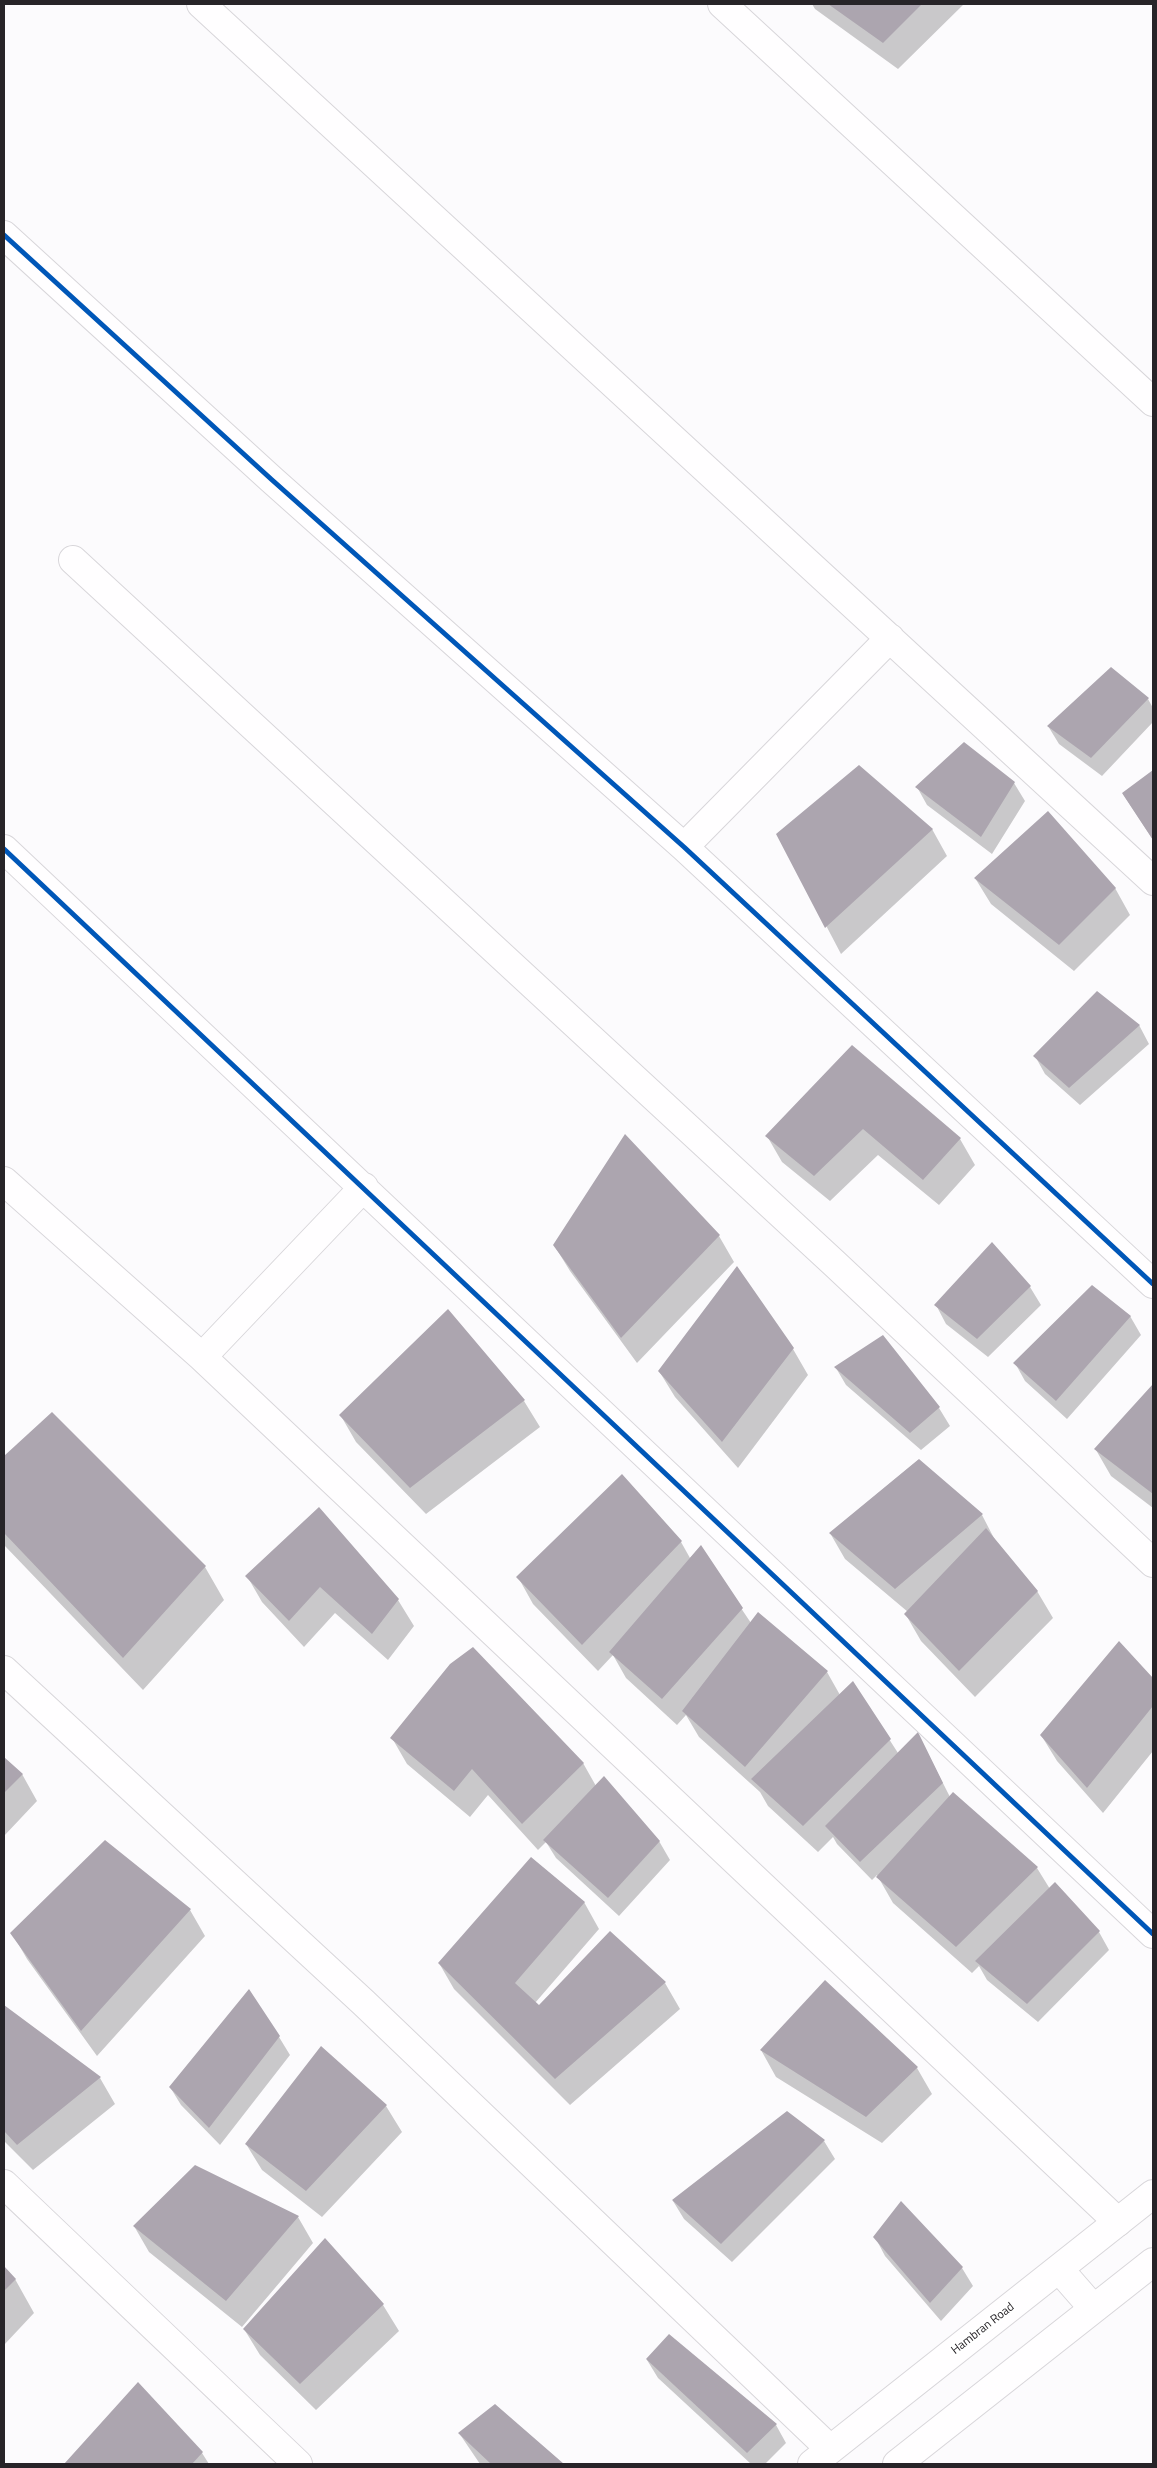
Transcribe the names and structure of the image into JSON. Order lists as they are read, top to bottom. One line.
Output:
{"streets":{"street":["Hambran Road"]}}
